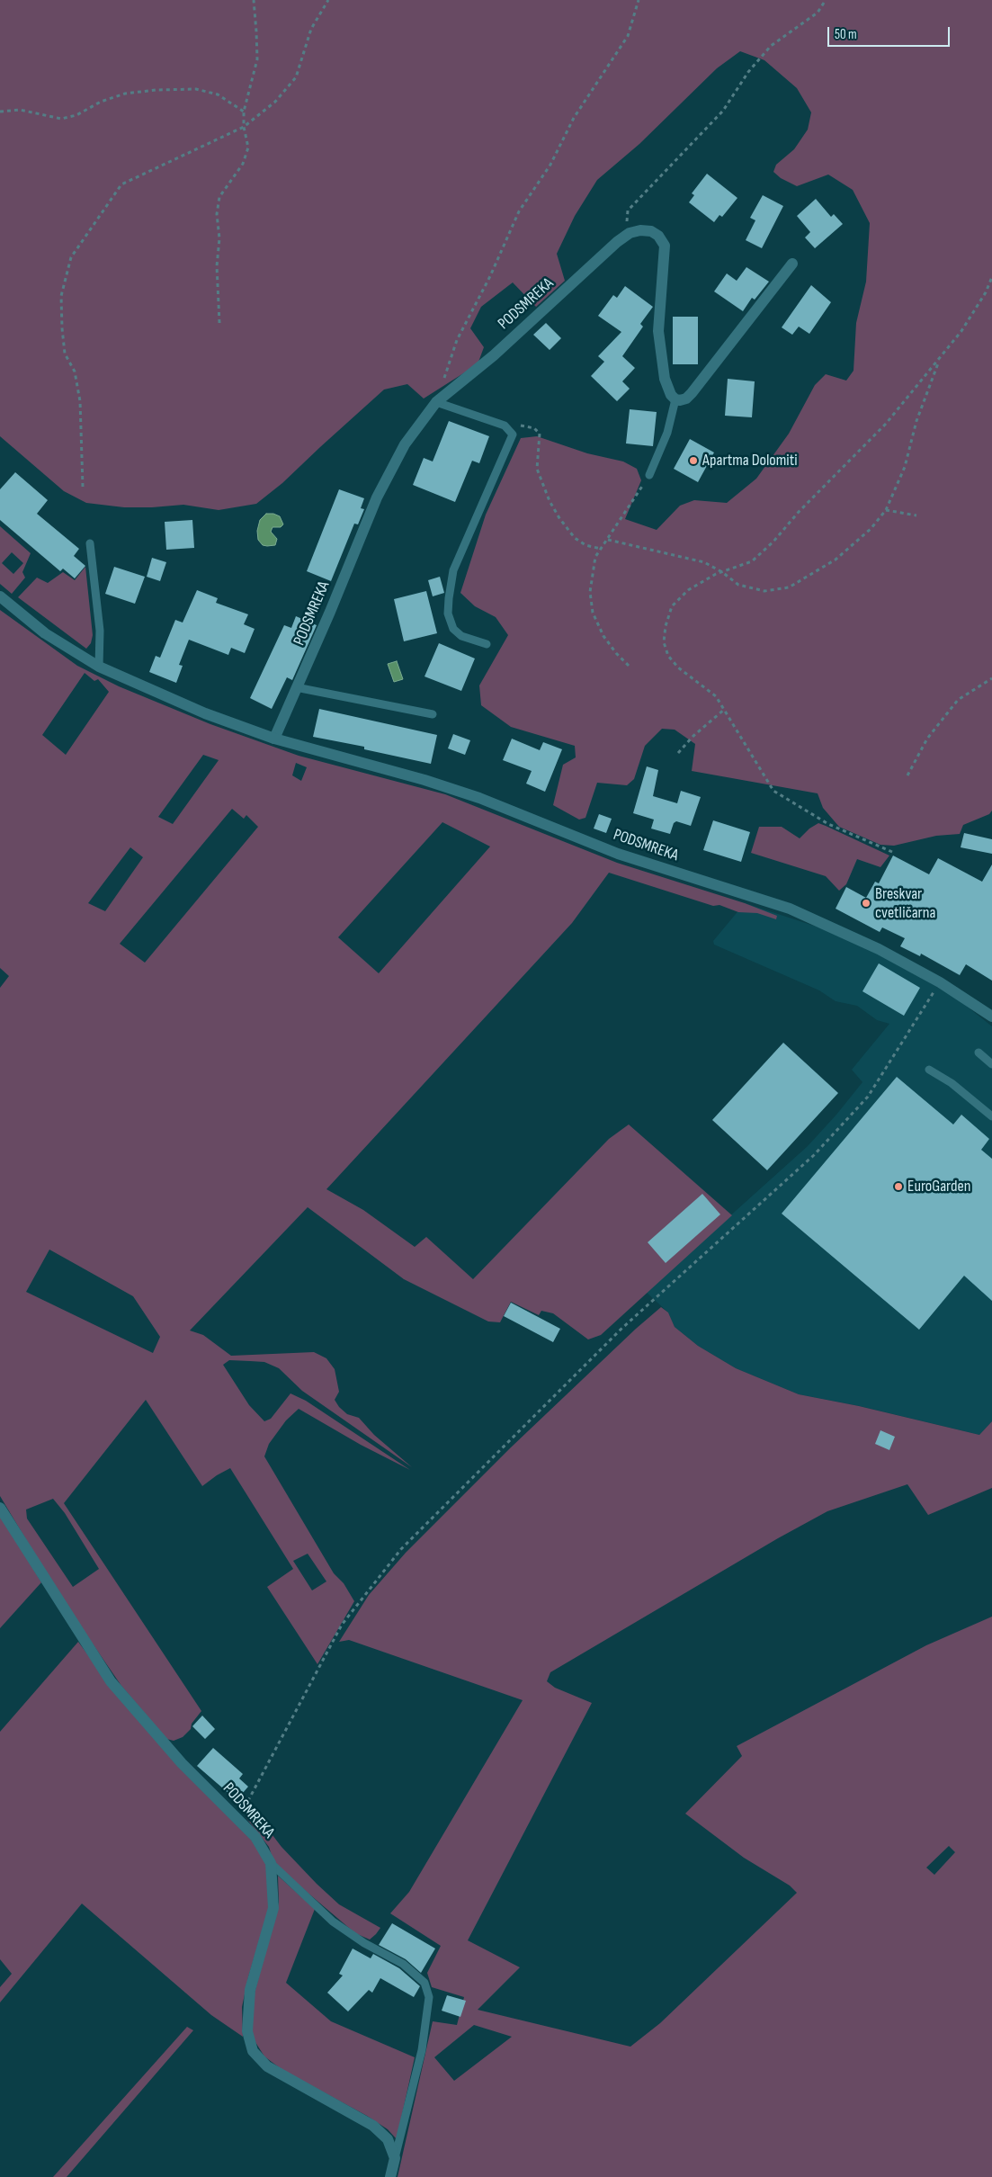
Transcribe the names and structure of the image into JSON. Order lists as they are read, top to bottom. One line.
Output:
{"streets":{"street":["PODSMREKA"]},"places":["Apartma Dolomiti","Breskvar cvetličarna","EuroGarden"],"scale_bar":"50 m"}
